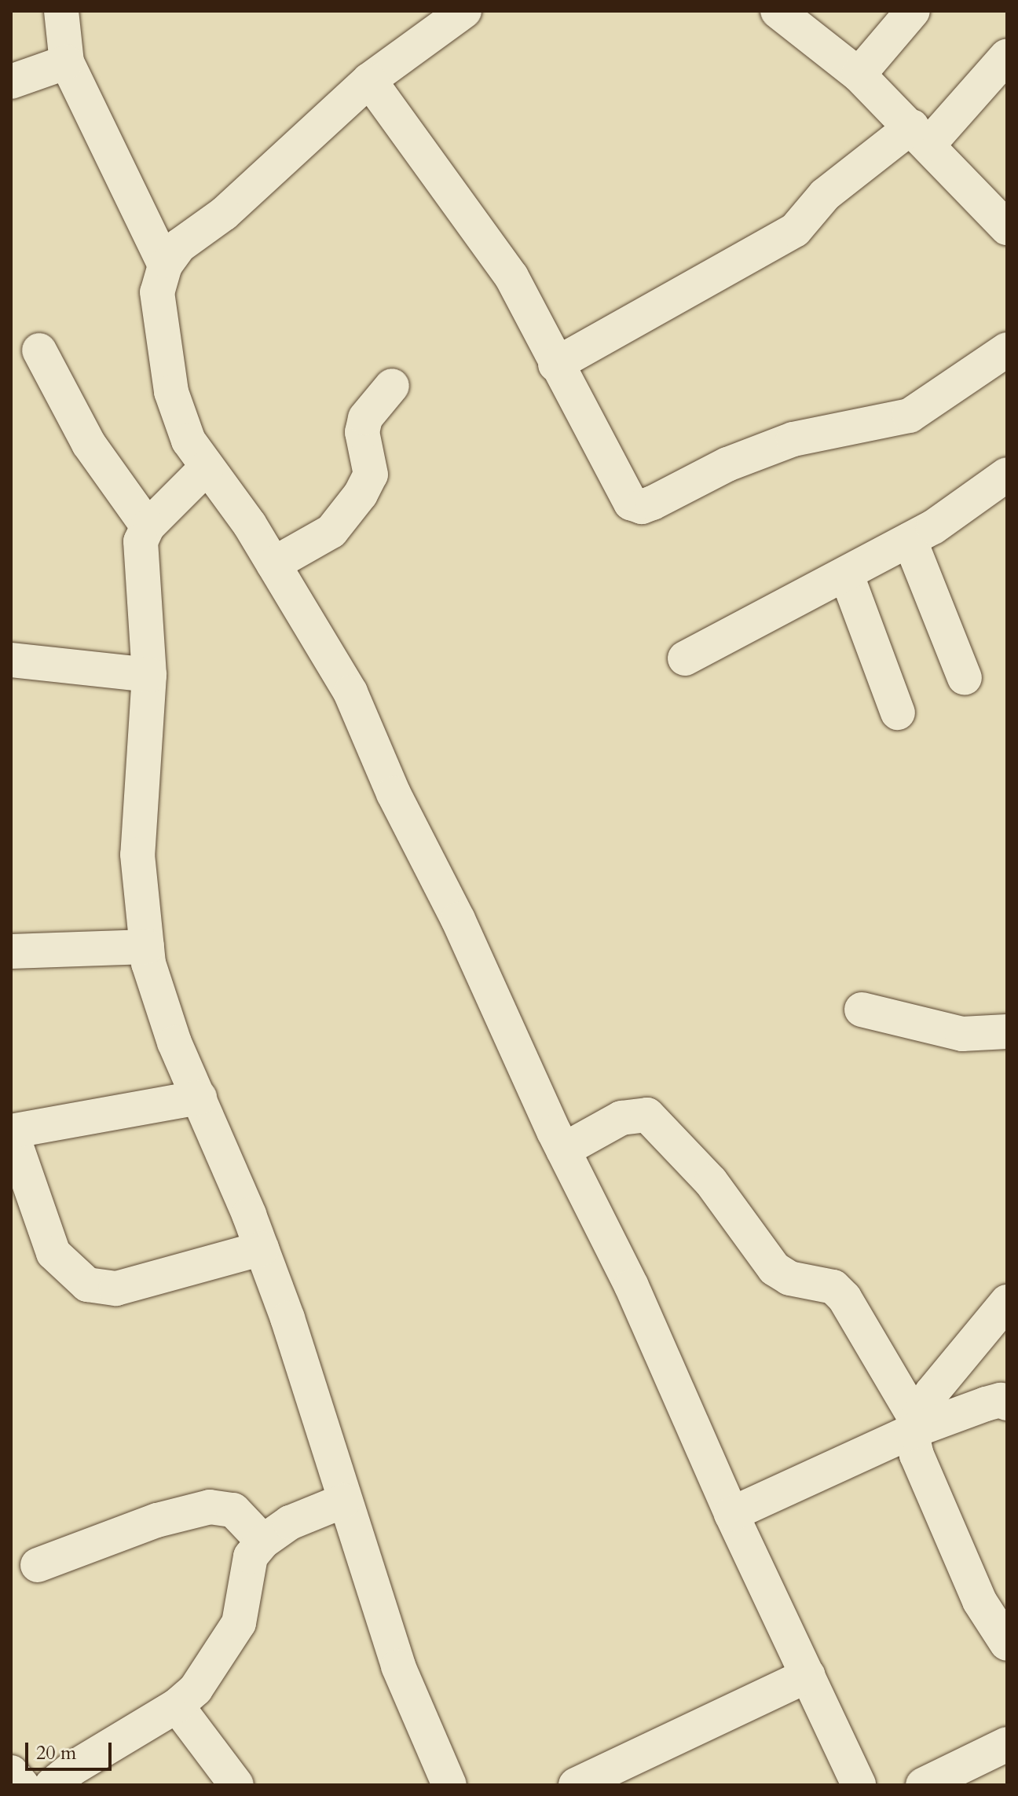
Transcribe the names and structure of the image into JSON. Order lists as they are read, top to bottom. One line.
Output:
{"scale_bar":"20 m"}
